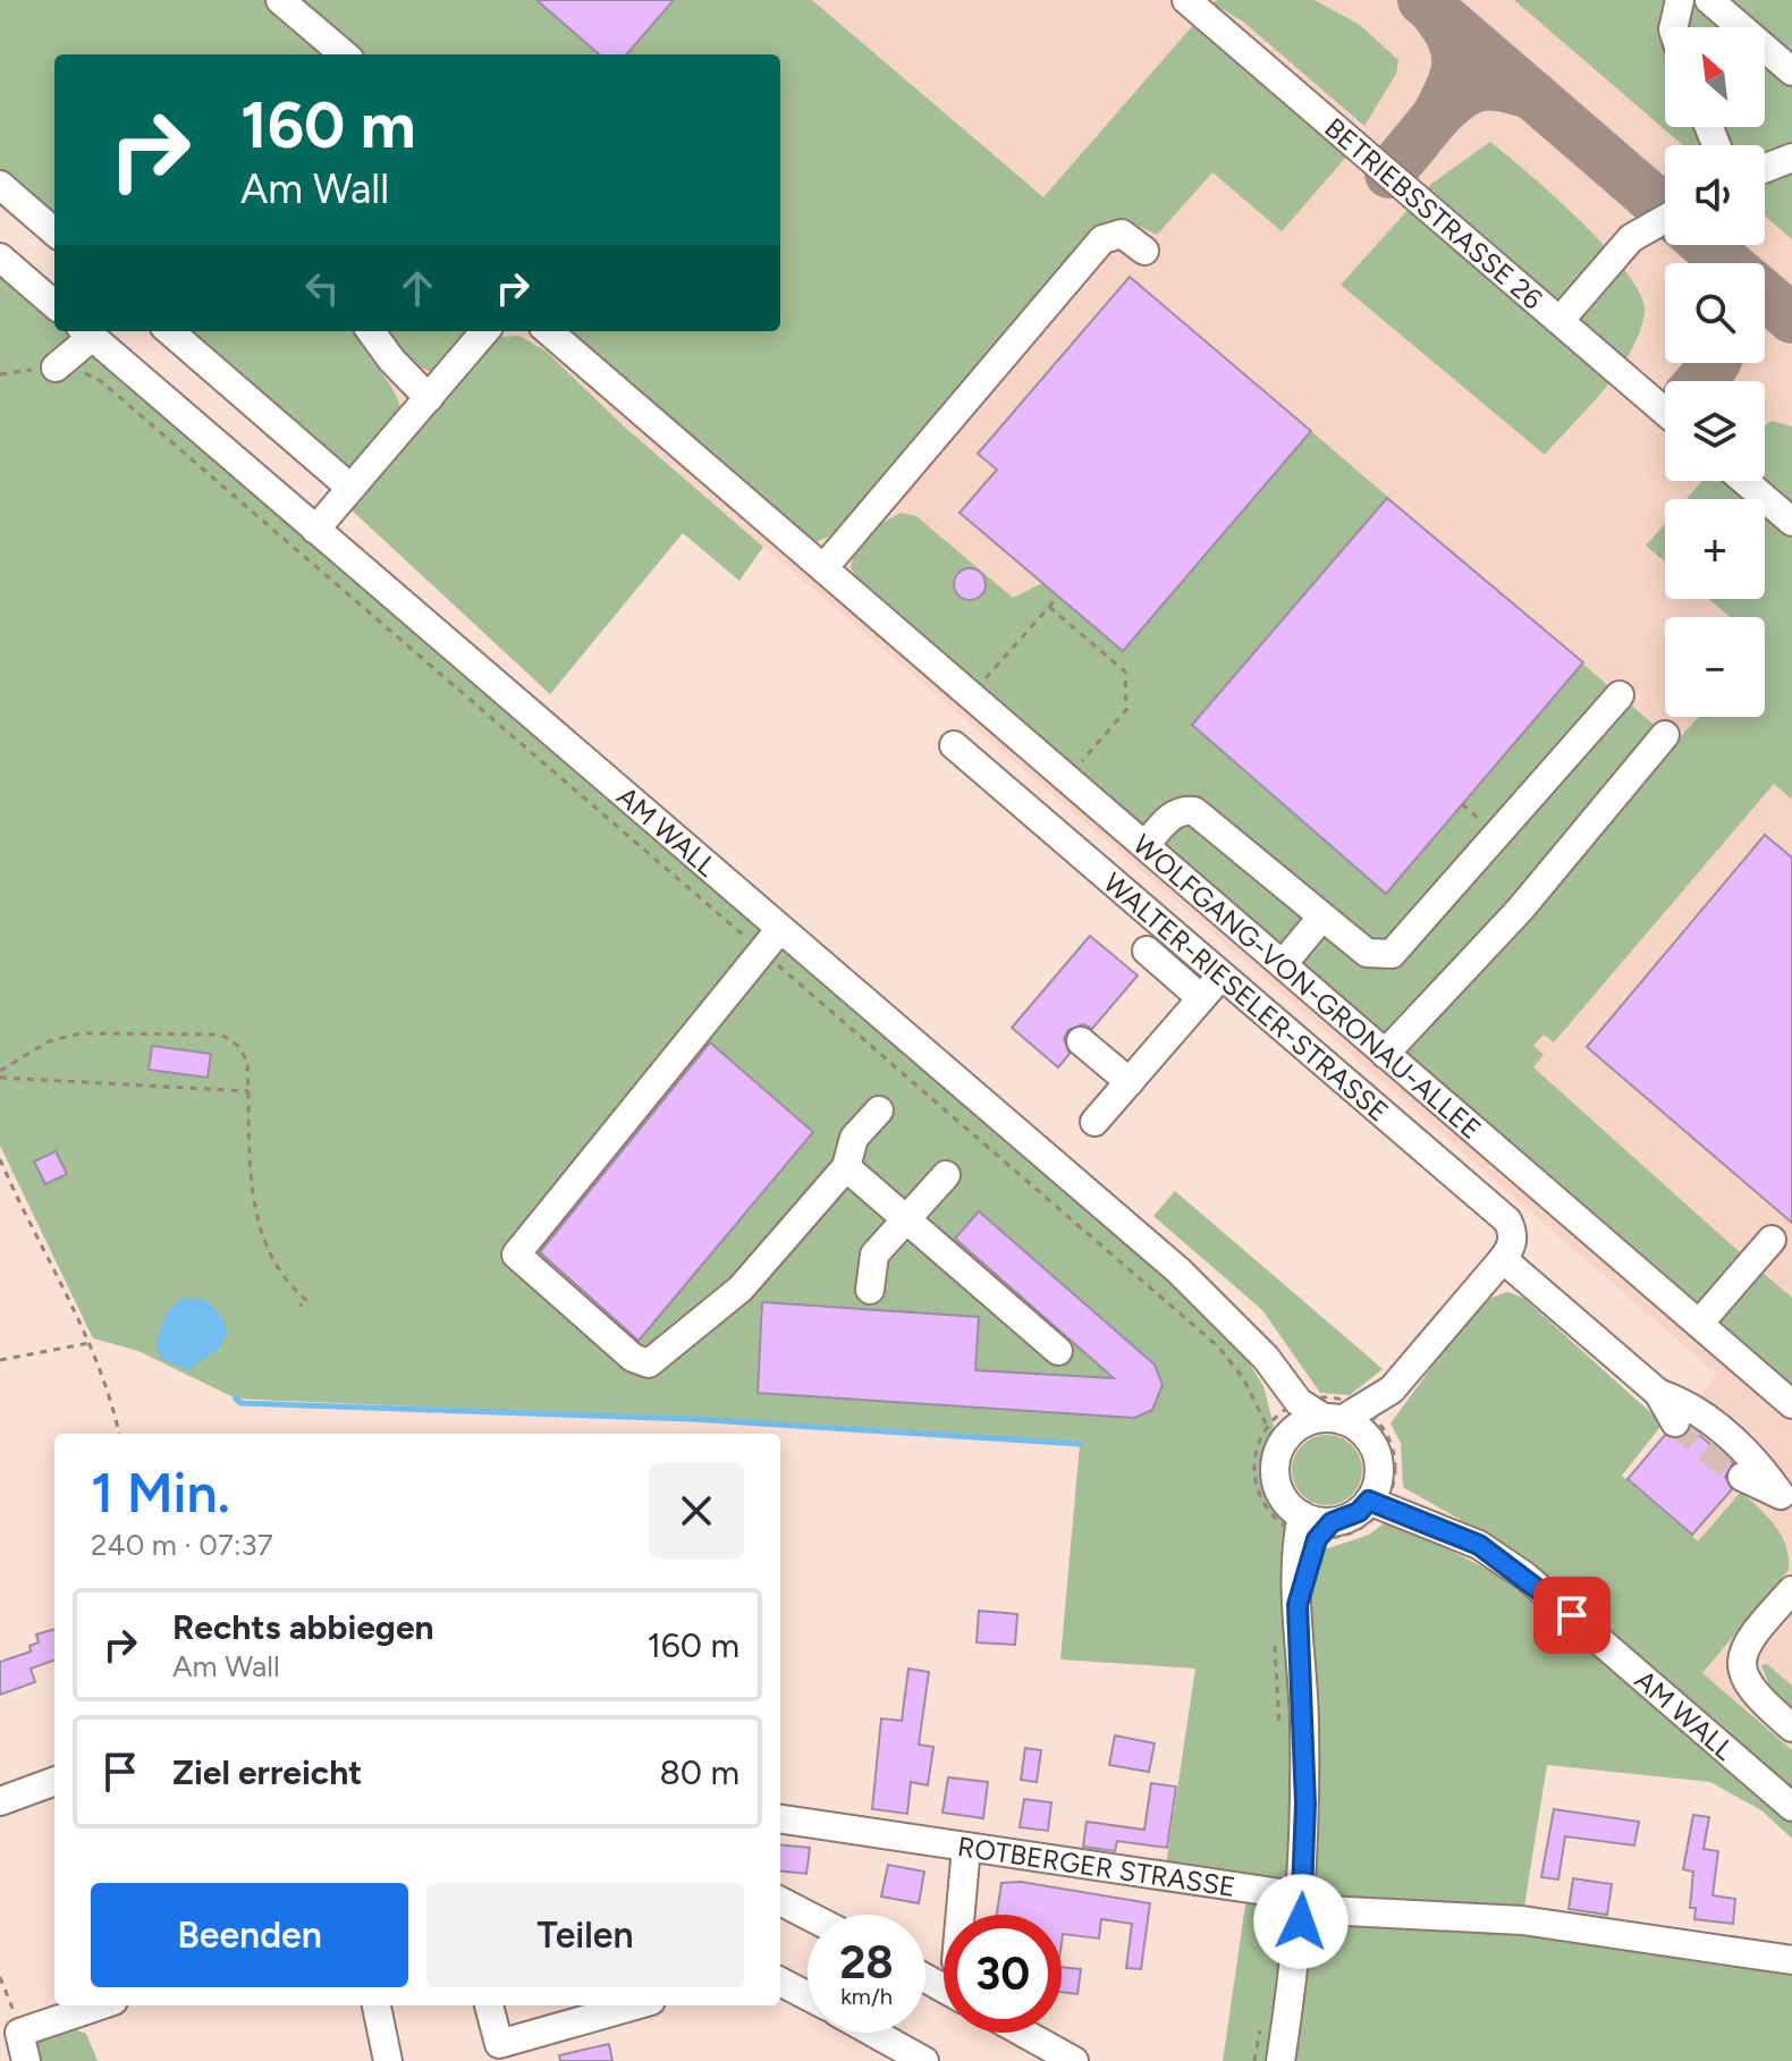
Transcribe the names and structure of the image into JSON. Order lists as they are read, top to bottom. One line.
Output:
{"streets":{"street":["BETRIEBSSTRASSE 26","AM WALL","WOLFGANG-VON-GRONAU-ALLEE","WALTER-RIESELER-STRASSE","ROTBERGER STRASSE"]},"north":"top left","page":{"map_buttons":["+","−"],"turn":["160 m","Am Wall"],"heading":["1 Min.","240 m · 07:37"],"list":[{"name":"Rechts abbiegen","note":"Am Wall","value":"160 m"},{"name":"Ziel erreicht","value":"80 m"}],"buttons":["Beenden","Teilen"],"speed":"28 km/h","limit":"30"}}
